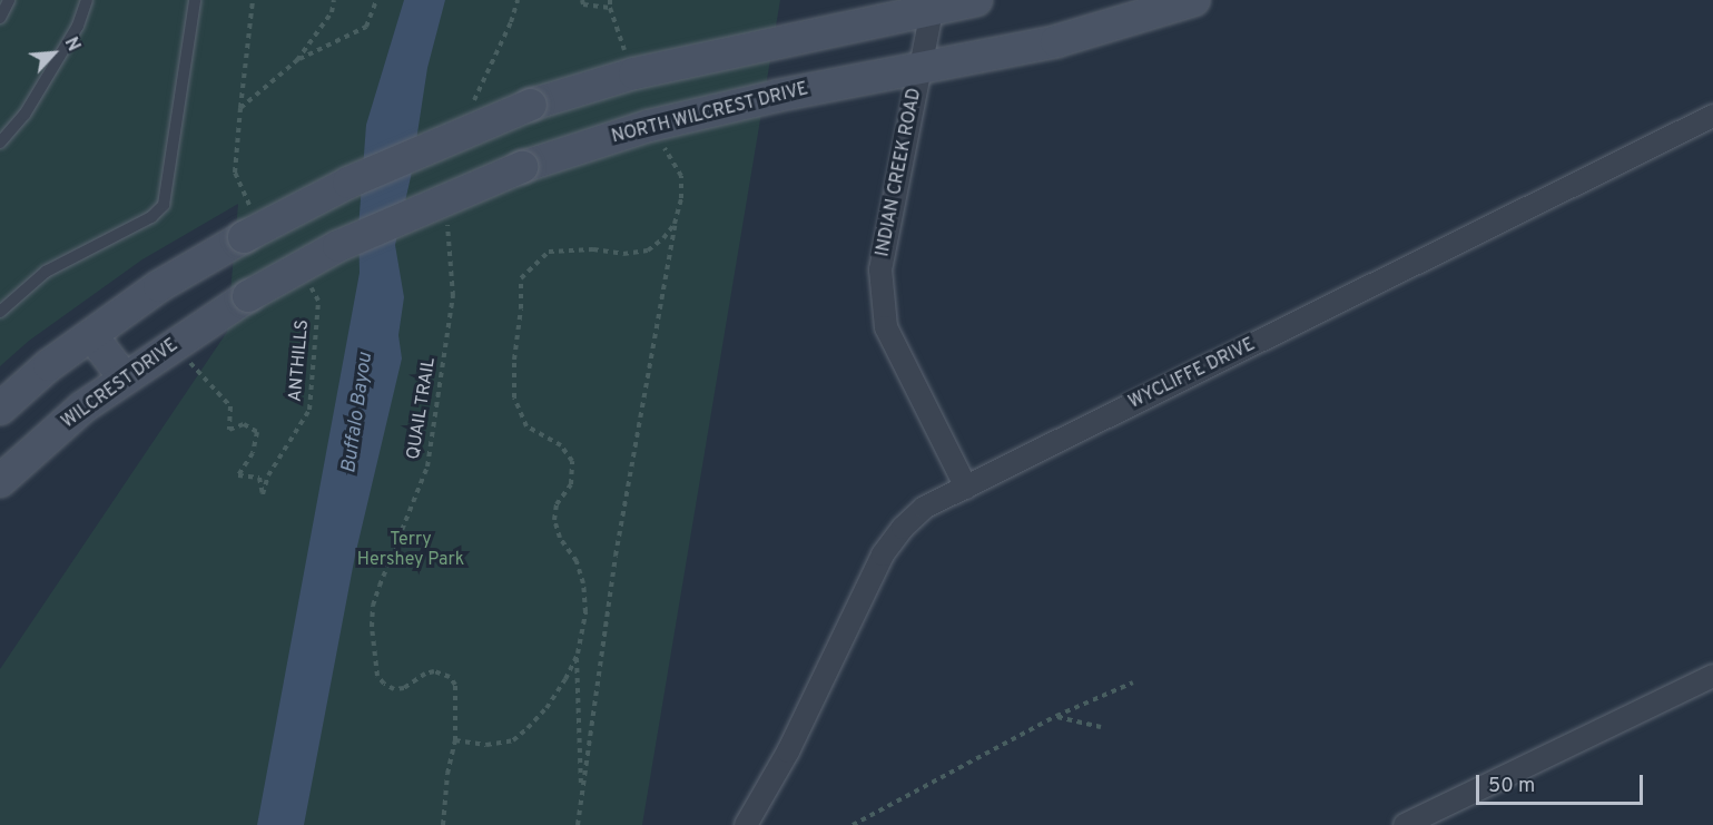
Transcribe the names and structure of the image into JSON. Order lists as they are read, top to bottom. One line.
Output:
{"streets":{"main road":["NORTH WILCREST DRIVE","WILCREST DRIVE"],"street":["INDIAN CREEK ROAD","WYCLIFFE DRIVE"],"path":["ANTHILLS","QUAIL TRAIL"]},"crossings":[["NORTH WILCREST DRIVE","INDIAN CREEK ROAD"],["NORTH WILCREST DRIVE","WILCREST DRIVE"],["INDIAN CREEK ROAD","WYCLIFFE DRIVE"],["ANTHILLS","WILCREST DRIVE"]],"water":["Buffalo Bayou"],"parks":["Terry Hershey Park"],"scale_bar":"50 m","north":"top right"}
